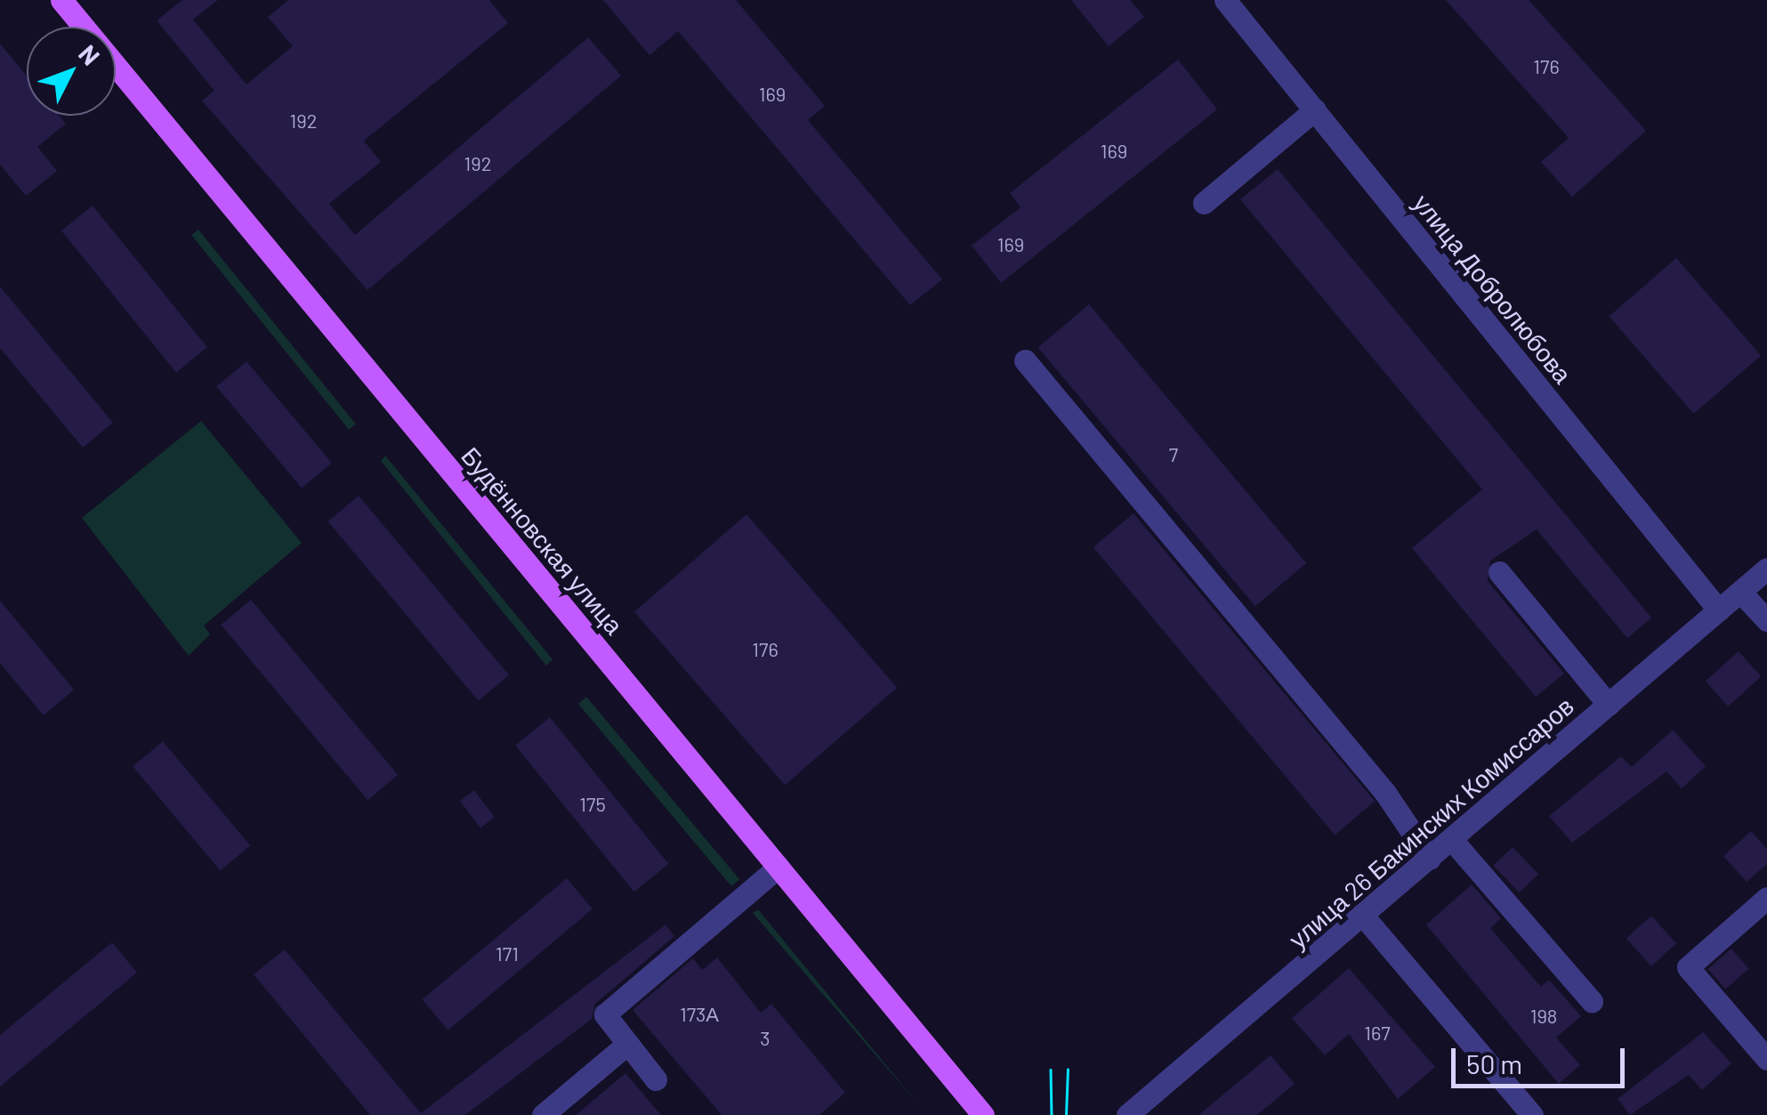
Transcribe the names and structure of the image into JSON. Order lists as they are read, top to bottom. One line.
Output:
{"streets":{"main road":["Будённовская улица"],"street":["улица Добролюбова","улица 26 Бакинских Комиссаров"]},"crossings":[["улица Добролюбова","улица 26 Бакинских Комиссаров"]],"house_numbers":["176","169","192","169","192","169","7","176","175","171","173А","198","167","3"],"scale_bar":"50 m","north":"top right"}
